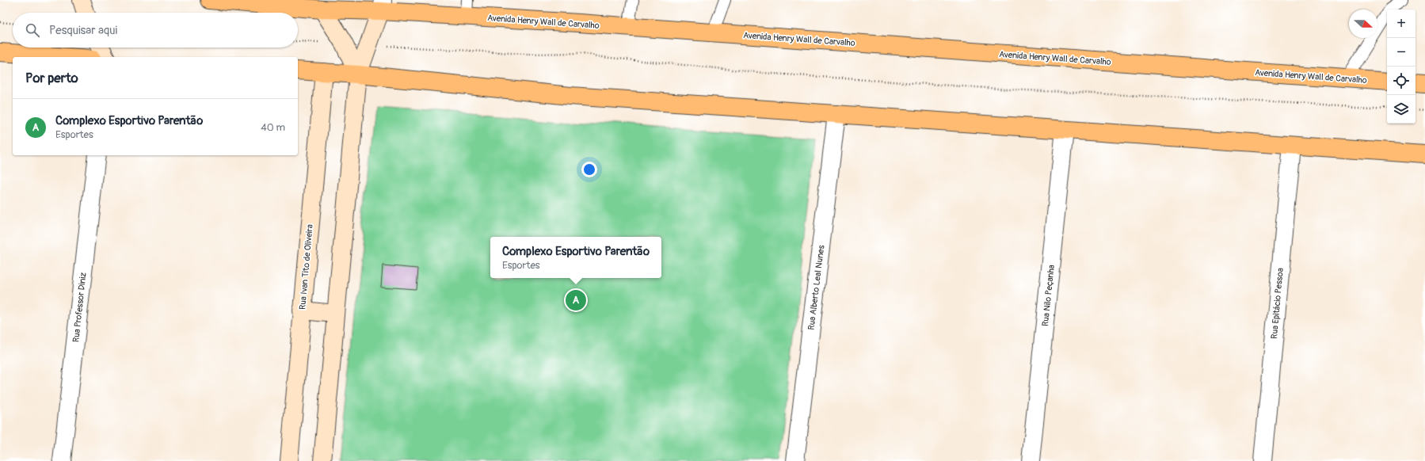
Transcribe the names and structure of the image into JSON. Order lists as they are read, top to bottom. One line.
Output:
{"streets":{"main road":["Avenida Henry Wall de Carvalho"],"street":["Rua Ivan Tito de Oliveira","Rua Alberto Leal Nunes","Rua Nilo Peçanha","Rua Epitácio Pessoa","Rua Professor Diniz"]},"north":"right","page":{"map_buttons":["+","−"],"search":"Pesquisar aqui","heading":"Por perto","list":[{"mark":"A","name":"Complexo Esportivo Parentão","note":"Esportes","value":"40 m"}],"popup":["Complexo Esportivo Parentão","Esportes"],"pins":"A"}}
